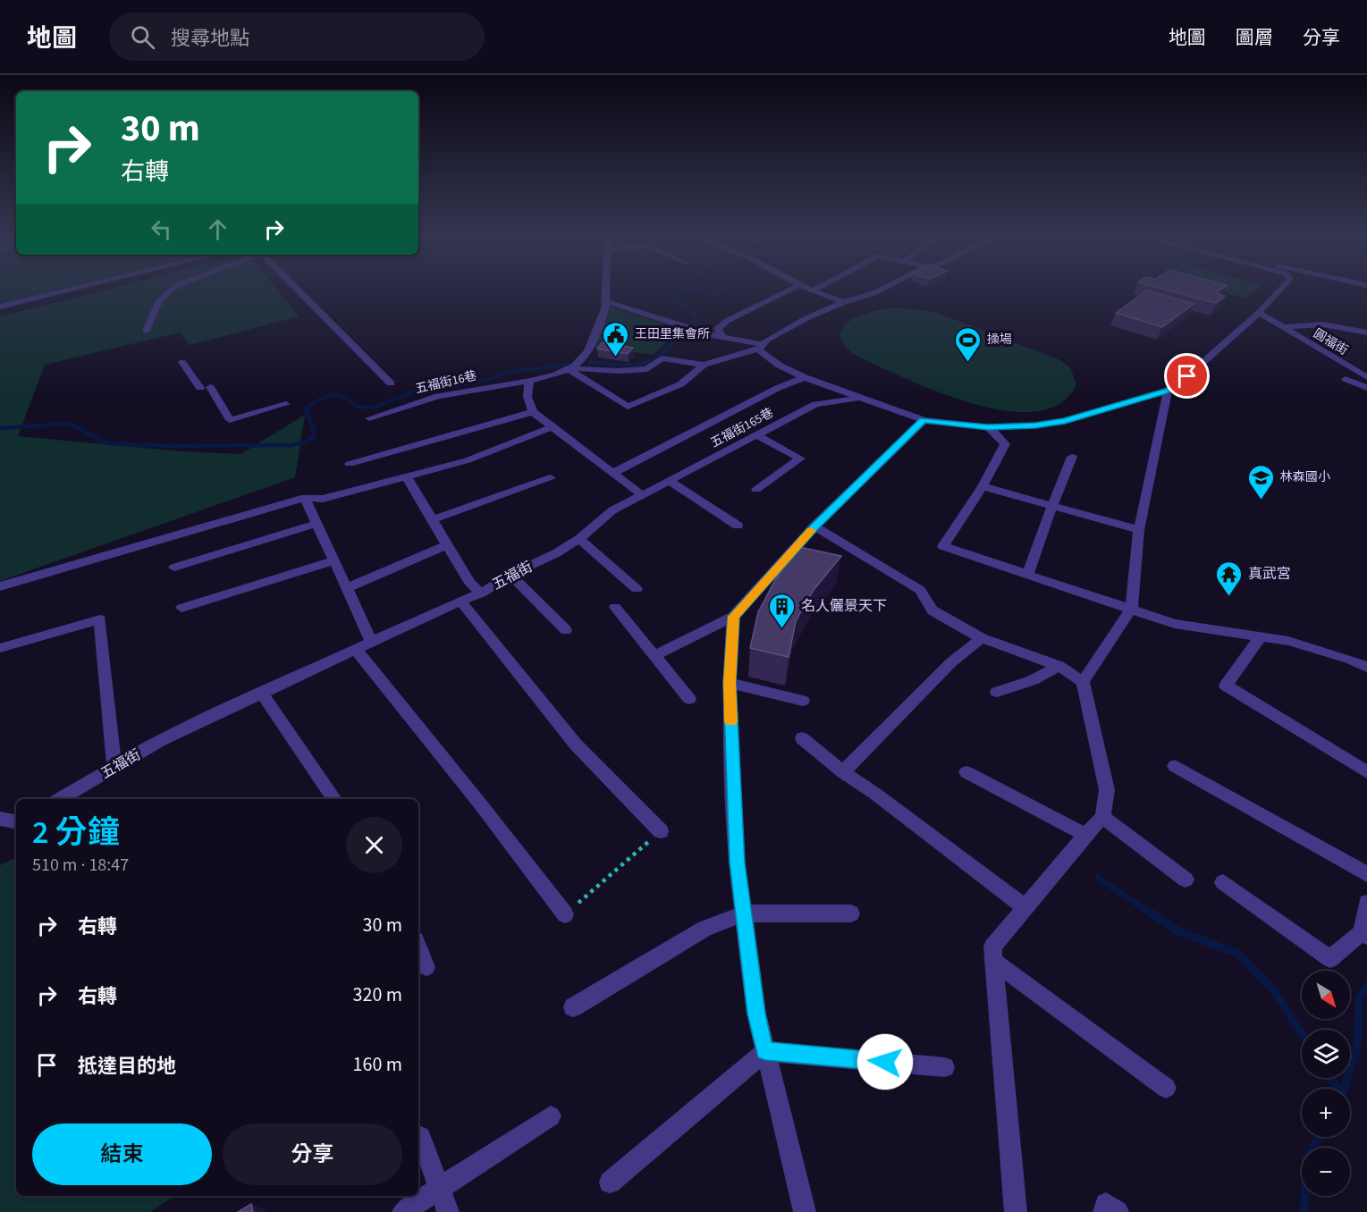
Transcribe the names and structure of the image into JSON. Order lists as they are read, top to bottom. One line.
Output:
{"streets":{"street":["圓福街","五福街16巷","五福街165巷","五福街"]},"crossings":[["五福街165巷","五福街"]],"places":{"public building":["王田里集會所"],"sports":["操場"],"school or university":["林森國小"],"temple":["真武宮"],"building":["名人儷景天下"]},"north":"bottom right","page":{"header":"地圖","search":"搜尋地點","nav":["地圖","圖層","分享"],"turn":["30 m","右轉"],"heading":["2 分鐘","510 m · 18:47"],"list":[{"name":"右轉","value":"30 m"},{"name":"右轉","value":"320 m"},{"name":"抵達目的地","value":"160 m"}],"map_buttons":["+","−"],"buttons":["結束","分享"]}}
